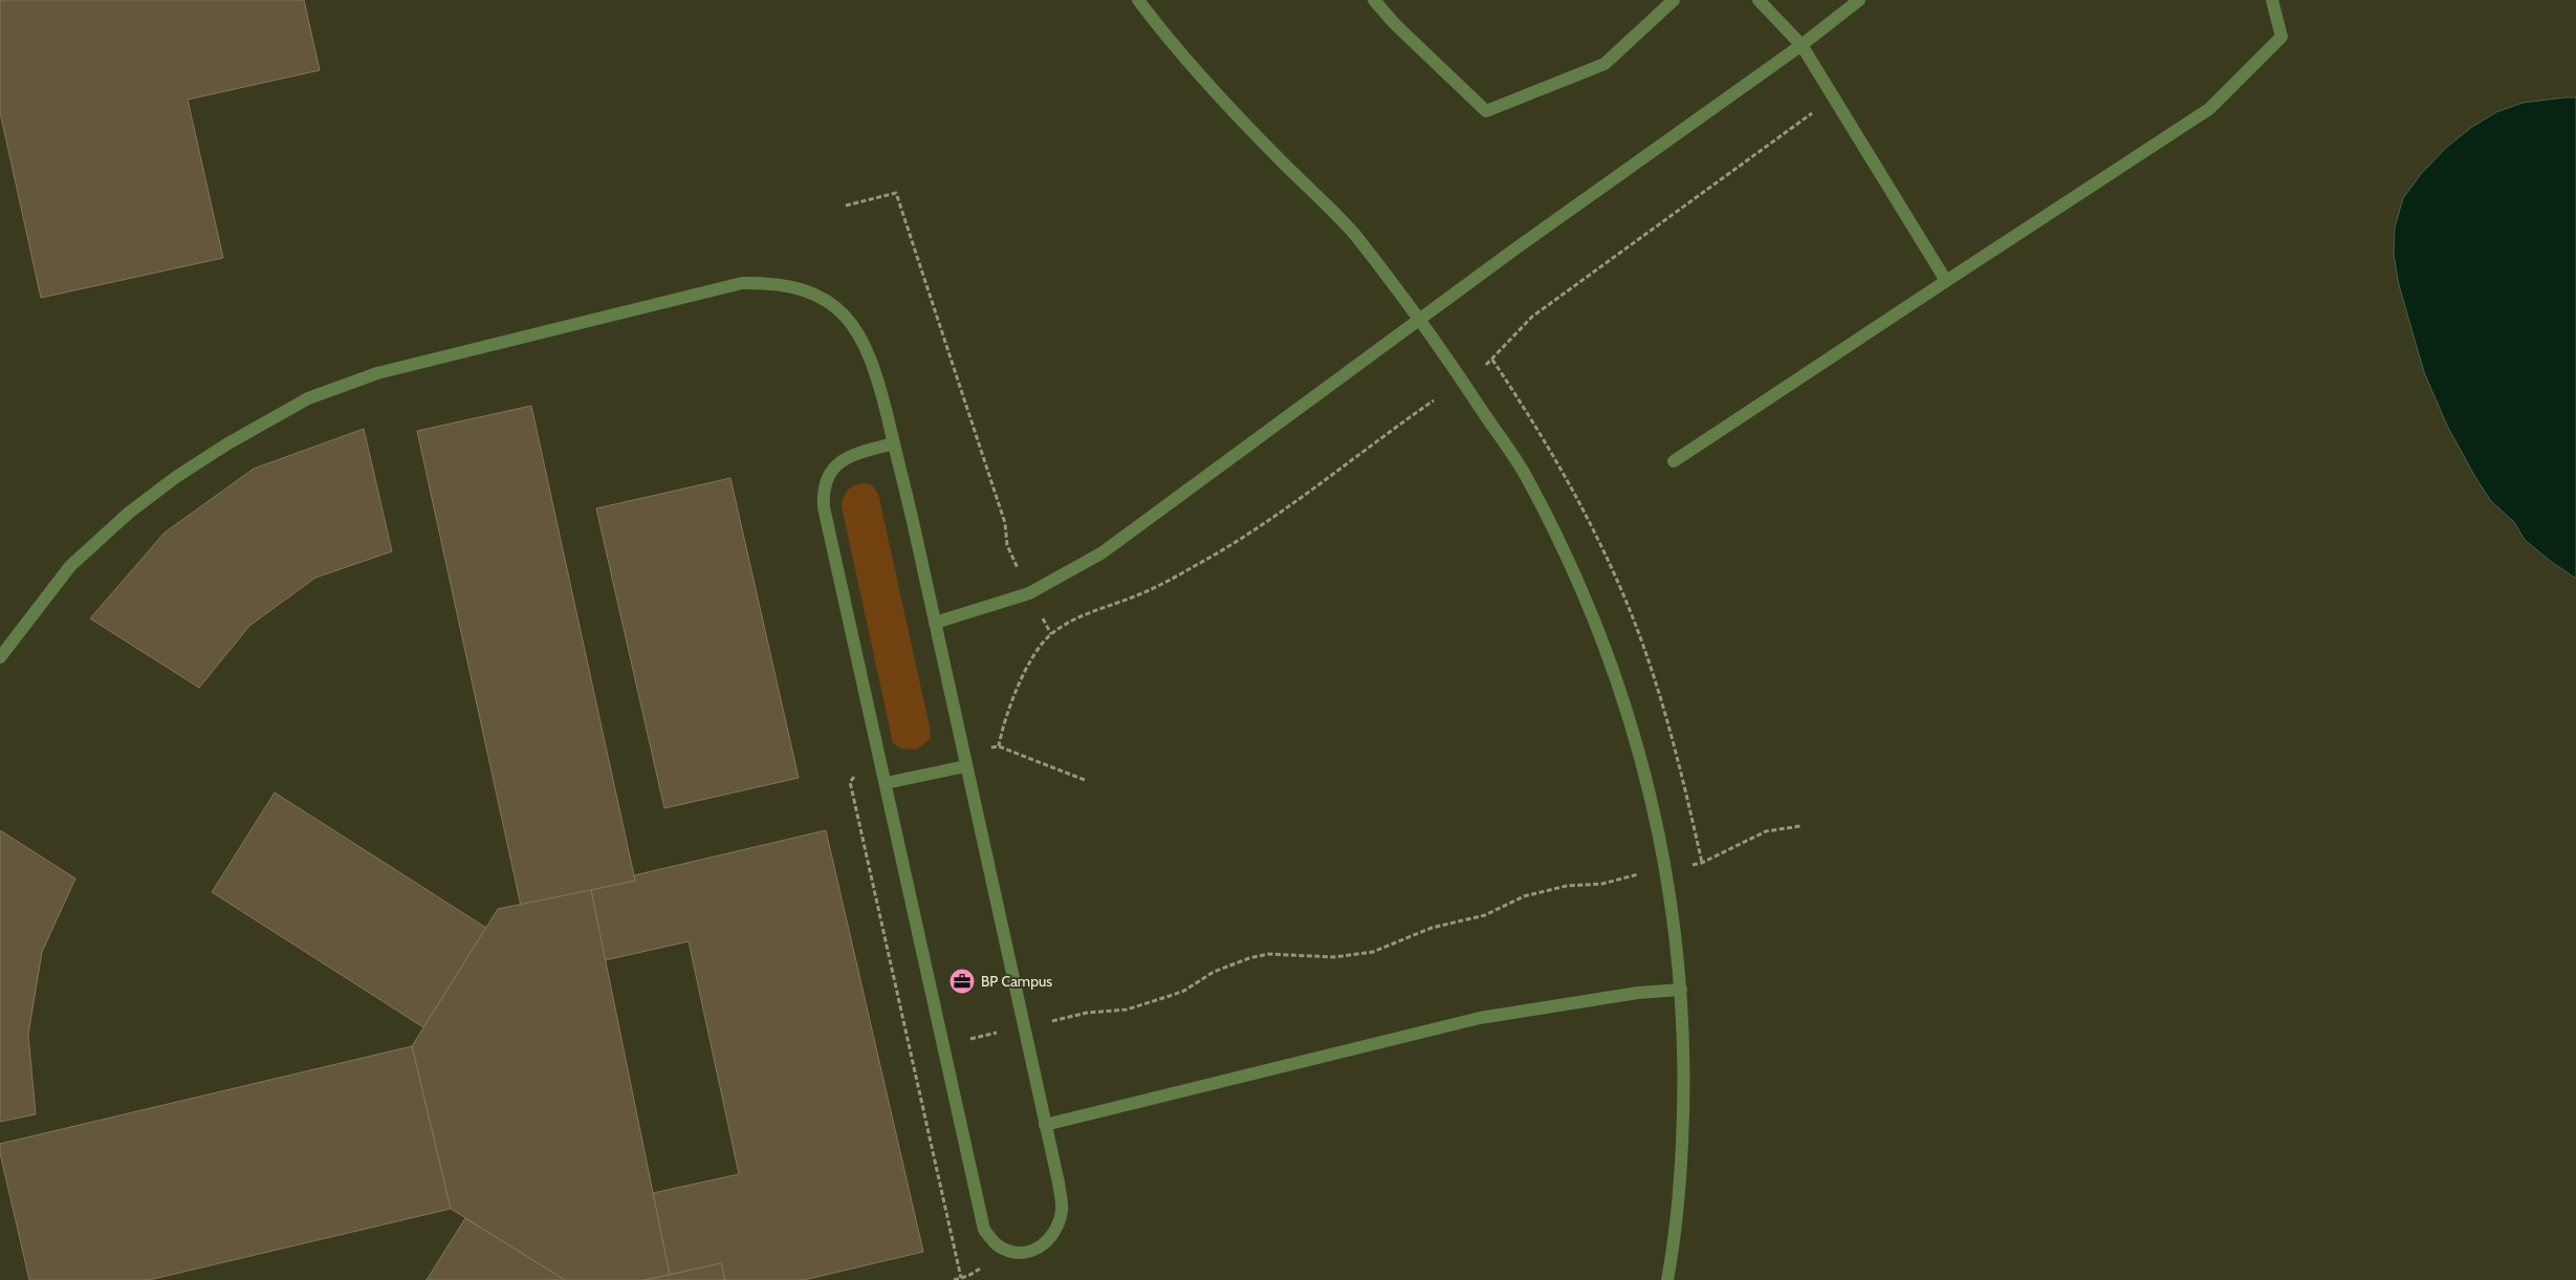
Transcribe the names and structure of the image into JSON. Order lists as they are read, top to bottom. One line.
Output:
{"places":{"office":["BP Campus"]}}
